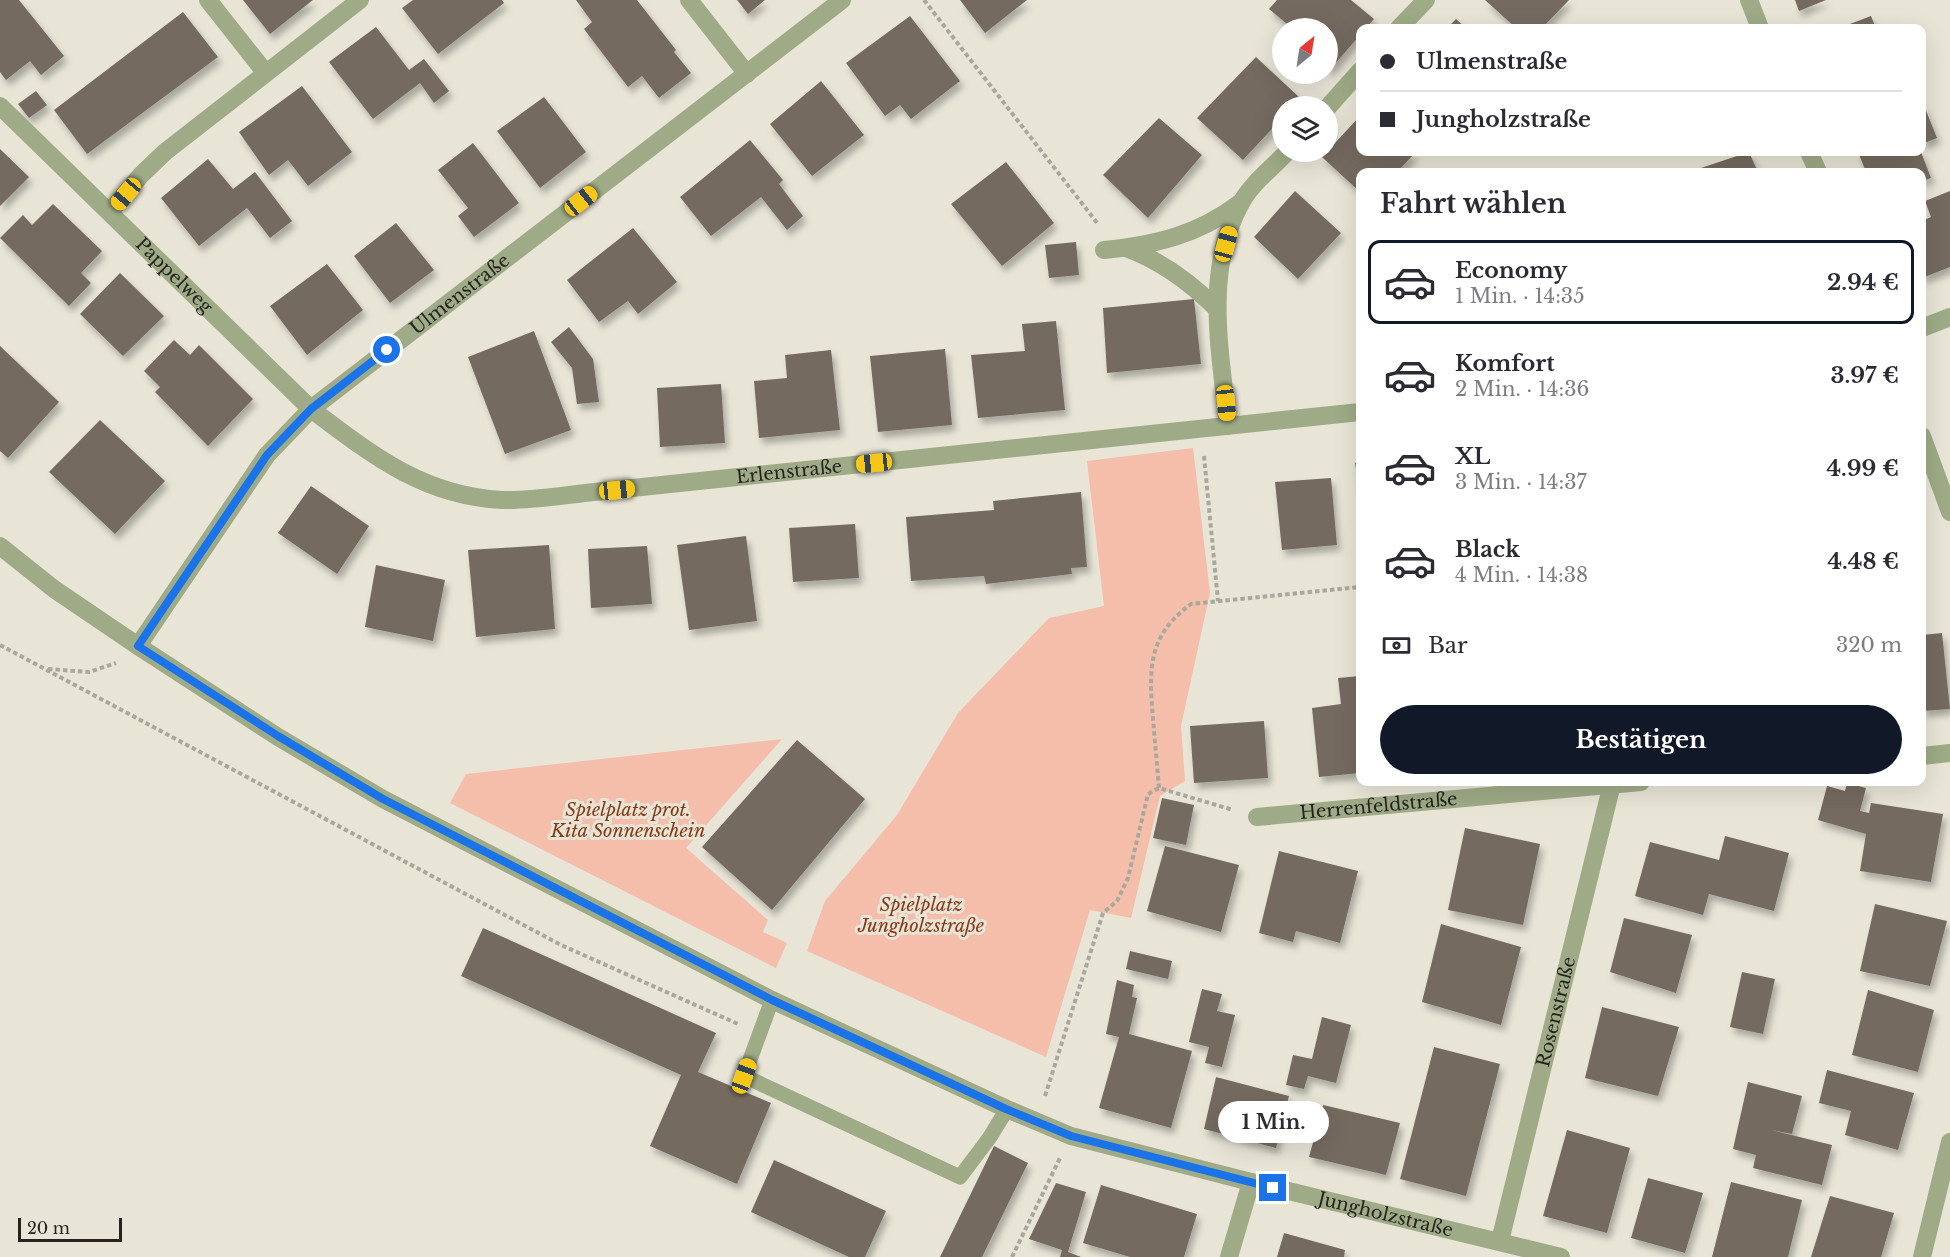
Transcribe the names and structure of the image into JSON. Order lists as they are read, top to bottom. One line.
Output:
{"streets":{"street":["Pappelweg","Ulmenstraße","Erlenstraße","Herrenfeldstraße","Rosenstraße","Jungholzstraße"]},"crossings":[["Pappelweg","Ulmenstraße"],["Pappelweg","Erlenstraße"],["Ulmenstraße","Erlenstraße"],["Ulmenstraße","Jungholzstraße"],["Rosenstraße","Jungholzstraße"]],"parks":["Spielplatz prot. Kita Sonnenschein","Spielplatz Jungholzstraße"],"scale_bar":"20 m","north":"top right","page":{"banner":["Ulmenstraße","Jungholzstraße"],"heading":"Fahrt wählen","list":[{"name":"Economy","note":"1 Min. · 14:35","value":"2.94 €"},{"name":"Komfort","note":"2 Min. · 14:36","value":"3.97 €"},{"name":"XL","note":"3 Min. · 14:37","value":"4.99 €"},{"name":"Black","note":"4 Min. · 14:38","value":"4.48 €"}],"pay":["Bar","320 m"],"buttons":"Bestätigen","bubble":"1 Min.","scale":"20 m"}}
